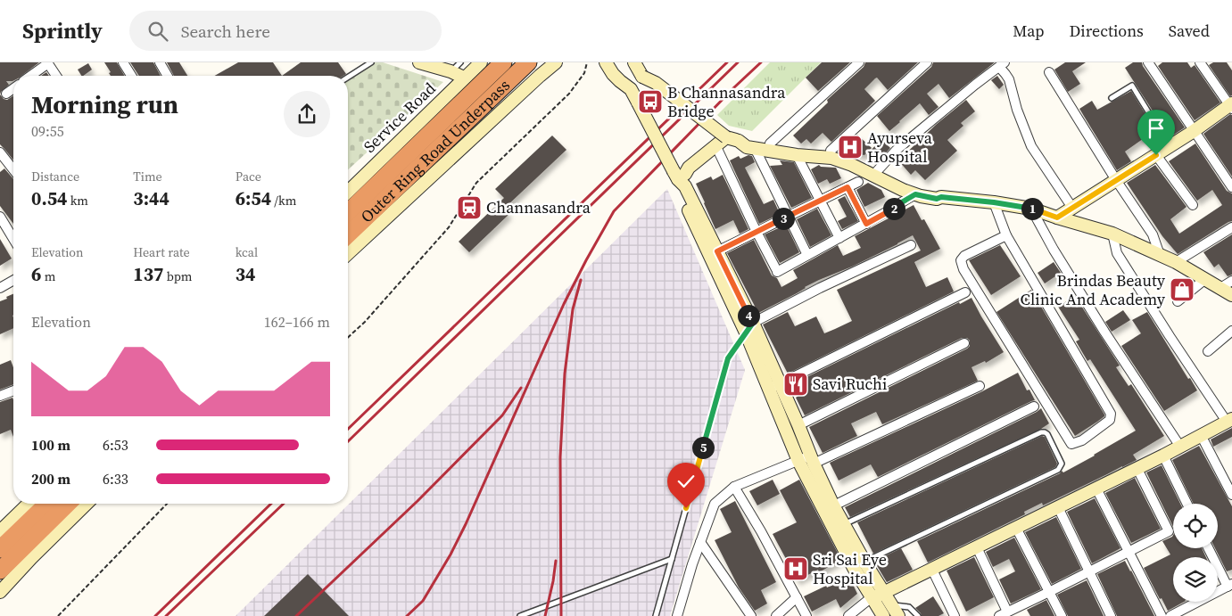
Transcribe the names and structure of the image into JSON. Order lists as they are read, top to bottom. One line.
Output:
{"streets":{"highway":["Outer Ring Road Underpass"],"main road":["Service Road"]},"places":{"bus stop":["B Channasandra Bridge"],"hospital":["Ayurseva Hospital","Sri Sai Eye Hospital"],"station":["Channasandra"],"shop":["Brindas Beauty Clinic And Academy"],"restaurant":["Savi Ruchi"]},"page":{"header":"Sprintly","search":"Search here","nav":["Map","Directions","Saved"],"heading":["Morning run","09:55"],"stats":[["Distance","0.54 km"],["Time","3:44"],["Pace","6:54 /km"],["Elevation","6 m"],["Heart rate","137 bpm"],["kcal","34"]],"pins":["1","2","3","4","5"],"chart":["Elevation","162–166 m"],"list":[{"name":"100 m","note":"6:53"},{"name":"200 m","note":"6:33"}]}}
